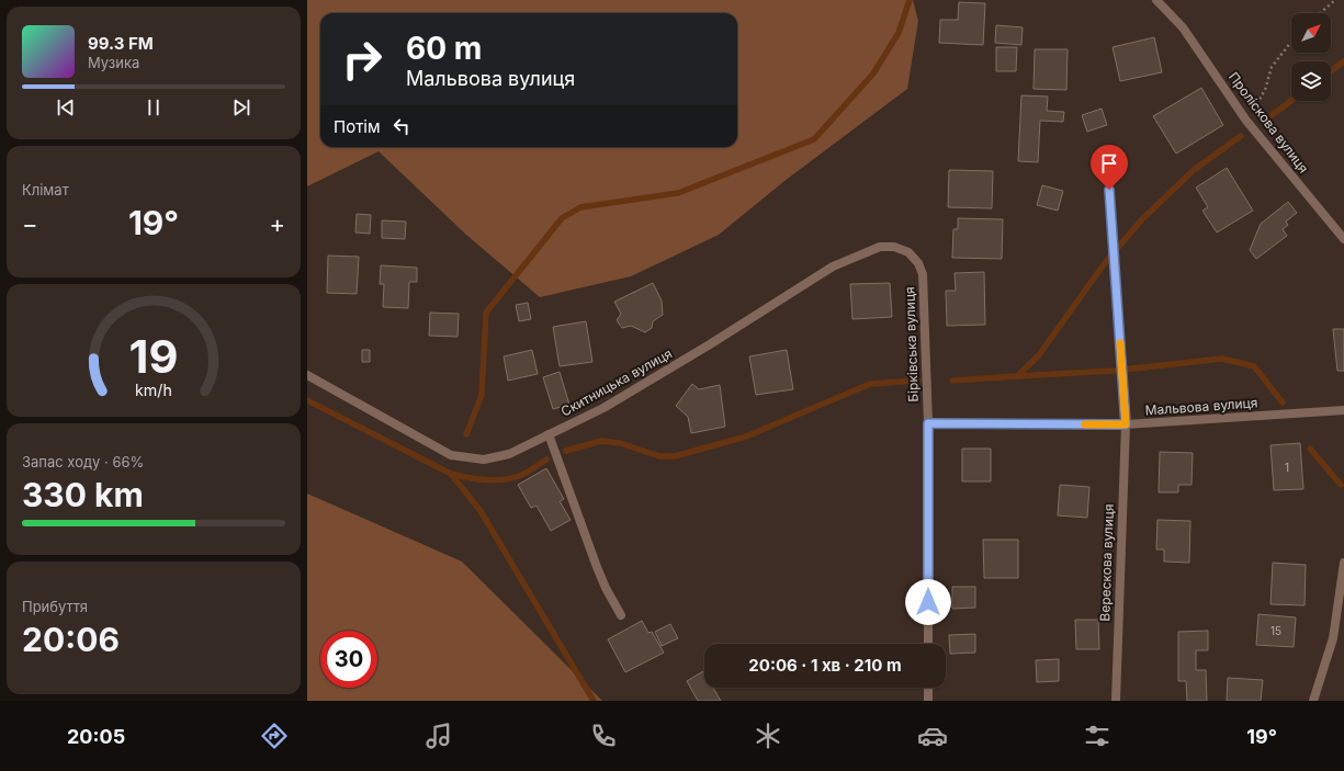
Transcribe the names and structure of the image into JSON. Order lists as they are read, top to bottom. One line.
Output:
{"streets":{"street":["Проліскова вулиця","Бірківська вулиця","Скитницька вулиця","Мальвова вулиця","Верескова вулиця"]},"crossings":[["Бірківська вулиця","Скитницька вулиця"],["Бірківська вулиця","Мальвова вулиця"],["Мальвова вулиця","Верескова вулиця"]],"house_numbers":["1","15"],"north":"top right","page":{"turn":["60 m","Мальвова вулиця"],"song":["99.3 FM","Музика"],"then":"Потім","tile":["Клімат",["Запас ходу · 66%","330 km"],["Прибуття","20:06"]],"heat":["−","19°","+"],"limit":"30","trip":"20:06 · 1 хв · 210 m","tabs":["20:05","19°"],"gauge":["19","km/h"]}}
